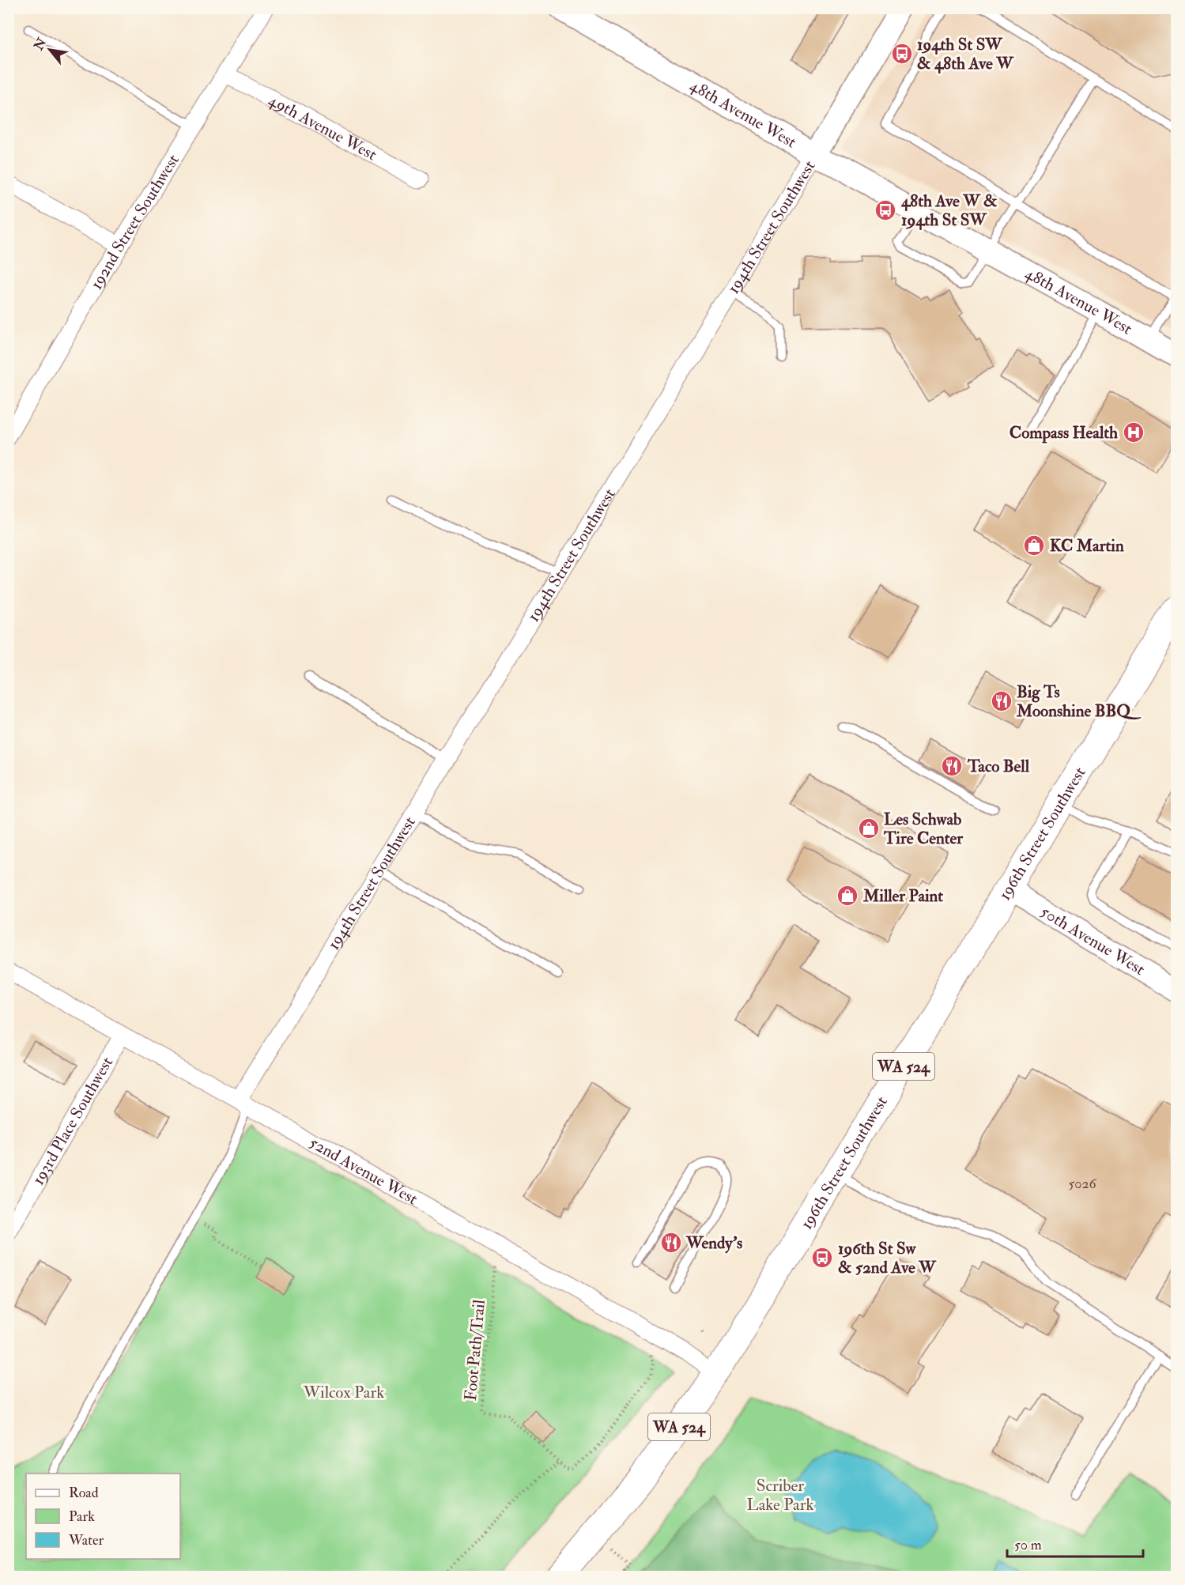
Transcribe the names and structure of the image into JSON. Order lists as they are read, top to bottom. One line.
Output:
{"streets":{"main road":["196th Street Southwest","WA 524"],"street":["48th Avenue West","49th Avenue West","192nd Street Southwest","194th Street Southwest","50th Avenue West","193rd Place Southwest","52nd Avenue West"],"path":["Foot Path/Trail"]},"crossings":[["48th Avenue West","194th Street Southwest"],["49th Avenue West","192nd Street Southwest"],["194th Street Southwest","52nd Avenue West"],["196th Street Southwest","50th Avenue West"],["196th Street Southwest","52nd Avenue West"],["193rd Place Southwest","52nd Avenue West"]],"parks":["Wilcox Park","Scriber Lake Park"],"places":{"bus stop":["194th St SW & 48th Ave W","48th Ave W & 194th St SW","196th St Sw & 52nd Ave W"],"hospital":["Compass Health"],"shop":["KC Martin","Les Schwab Tire Center","Miller Paint"],"restaurant":["Big Ts Moonshine BBQ","Taco Bell","Wendy's"]},"house_numbers":["5026"],"legend":["Road","Park","Water"],"scale_bar":"50 m","north":"top left"}
